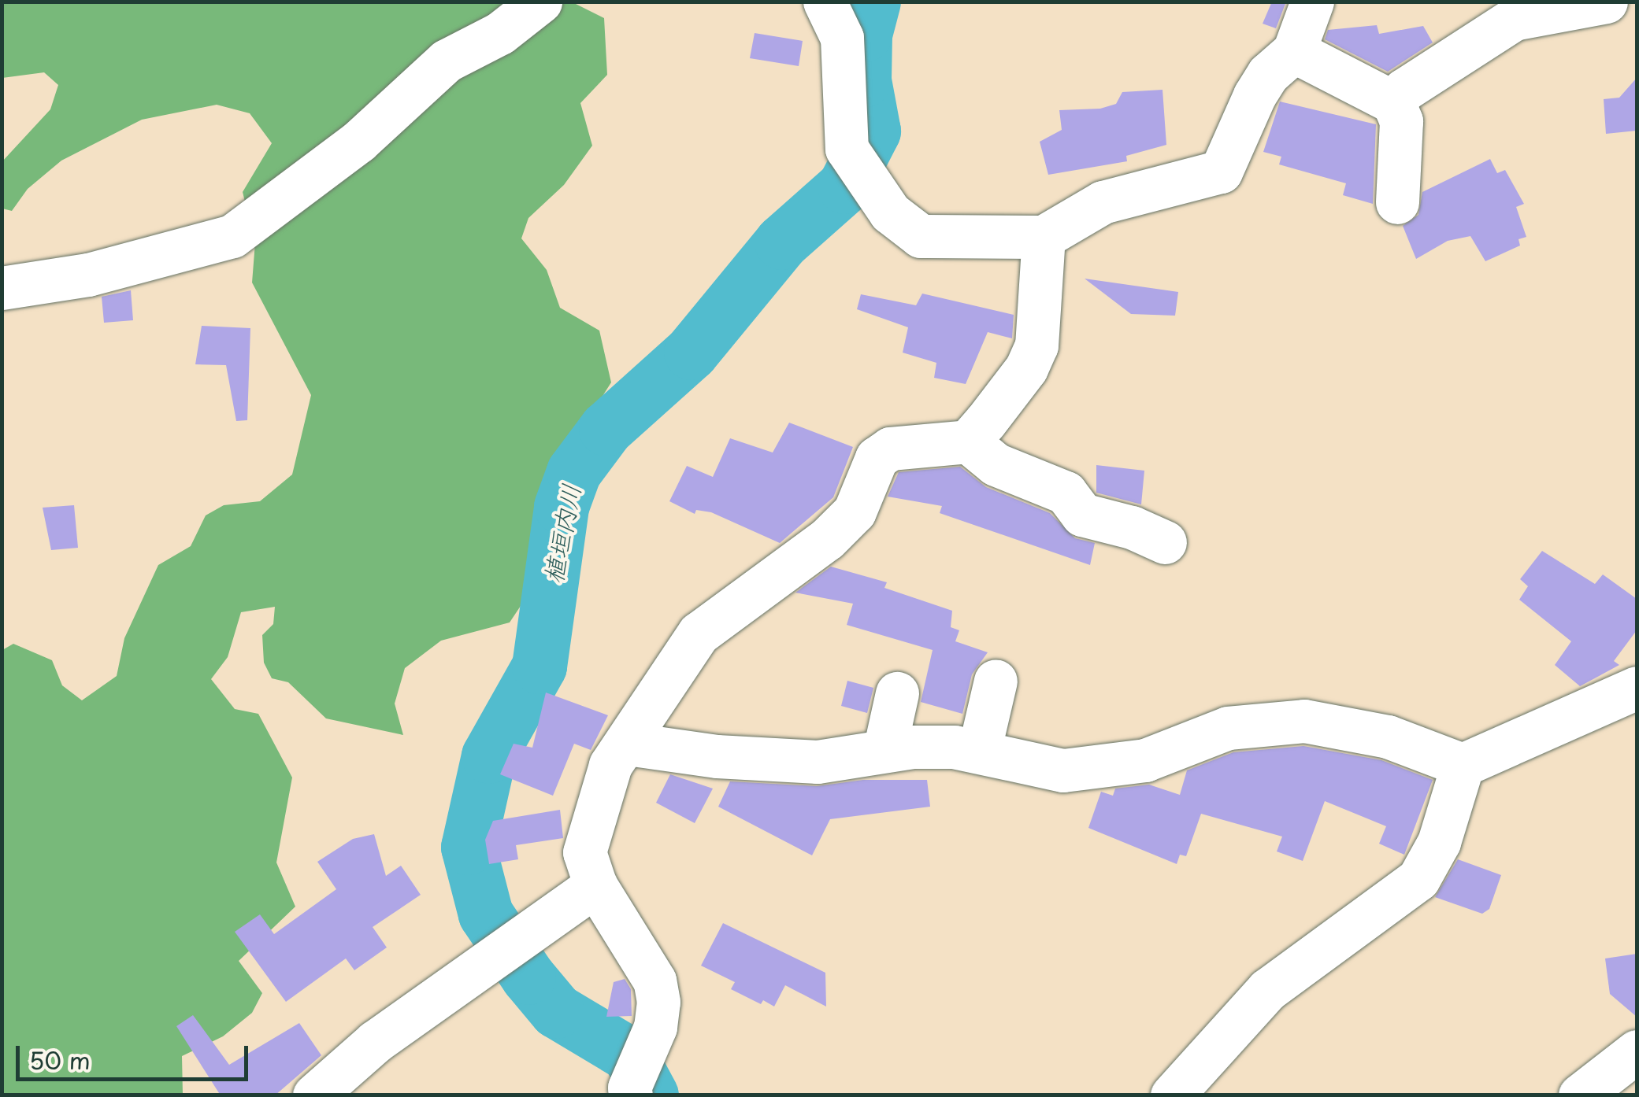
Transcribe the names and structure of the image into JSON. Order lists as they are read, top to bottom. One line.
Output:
{"water":["植垣内川"],"scale_bar":"50 m"}
